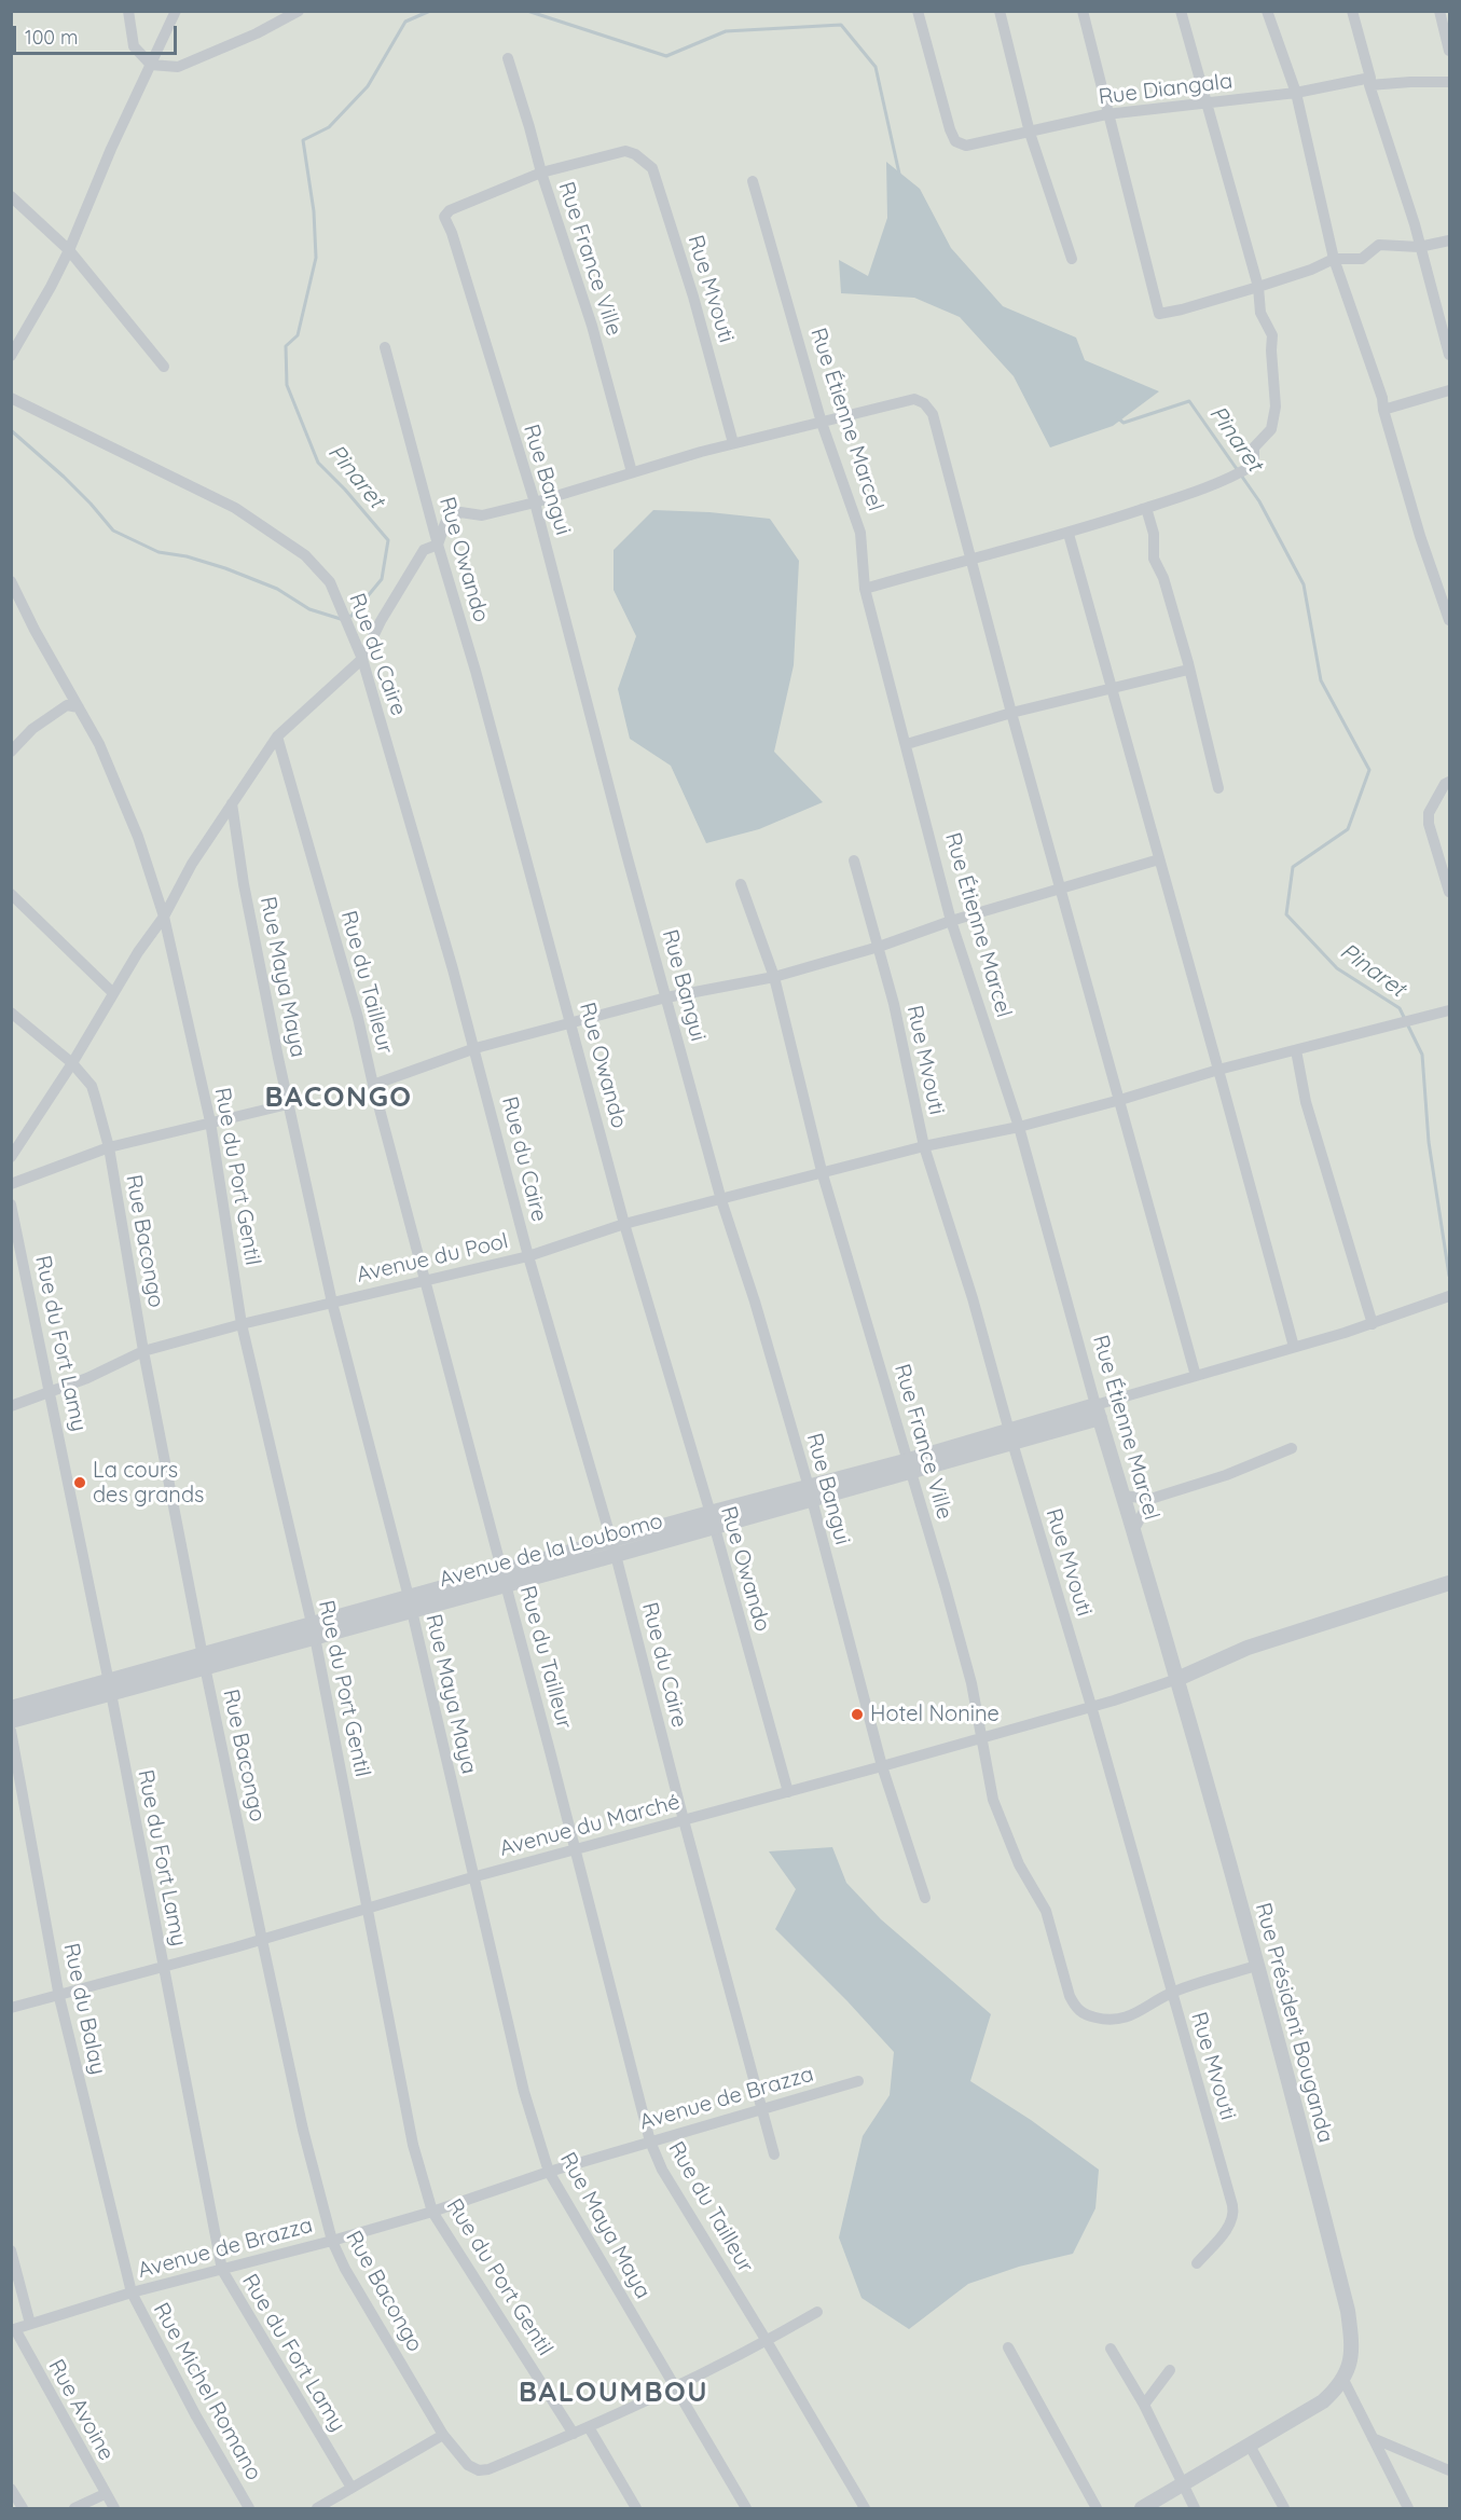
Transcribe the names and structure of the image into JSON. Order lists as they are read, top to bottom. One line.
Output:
{"streets":{"street":["Rue Diangala","Rue France Ville","Rue Mvouti","Rue Étienne Marcel","Rue Bangui","Rue Owando","Rue du Caire","Rue Maya Maya","Rue du Tailleur","Rue du Port Gentil","Rue Bacongo","Avenue du Pool","Rue du Fort Lamy","Avenue de la Loubomo","Avenue du Marché","Rue du Balay","Rue Président Bouganda","Avenue de Brazza","Rue Michel Romano","Rue Avoine"]},"crossings":[["Rue France Ville","Rue Mvouti"],["Rue France Ville","Rue Bangui"],["Rue France Ville","Avenue du Pool"],["Rue France Ville","Avenue de la Loubomo"],["Rue France Ville","Avenue du Marché"],["Rue Mvouti","Rue Bangui"],["Rue Mvouti","Avenue du Pool"],["Rue Mvouti","Avenue de la Loubomo"],["Rue Mvouti","Avenue du Marché"],["Rue Étienne Marcel","Avenue du Pool"],["Rue Étienne Marcel","Avenue de la Loubomo"],["Rue Étienne Marcel","Avenue du Marché"],["Rue Étienne Marcel","Rue Président Bouganda"],["Rue Bangui","Avenue du Pool"],["Rue Bangui","Avenue de la Loubomo"],["Rue Bangui","Avenue du Marché"],["Rue Owando","Avenue du Pool"],["Rue Owando","Avenue de la Loubomo"],["Rue Owando","Avenue du Marché"],["Rue du Caire","Avenue du Pool"],["Rue du Caire","Avenue de la Loubomo"],["Rue du Caire","Avenue du Marché"],["Rue du Caire","Avenue de Brazza"],["Rue Maya Maya","Rue Bacongo"],["Rue Maya Maya","Avenue du Pool"],["Rue Maya Maya","Avenue de la Loubomo"],["Rue Maya Maya","Avenue du Marché"],["Rue Maya Maya","Avenue de Brazza"],["Rue du Tailleur","Rue Bacongo"],["Rue du Tailleur","Avenue du Pool"],["Rue du Tailleur","Avenue de la Loubomo"],["Rue du Tailleur","Avenue du Marché"],["Rue du Tailleur","Avenue de Brazza"],["Rue du Port Gentil","Rue Bacongo"],["Rue du Port Gentil","Avenue du Pool"],["Rue du Port Gentil","Avenue de la Loubomo"],["Rue du Port Gentil","Avenue du Marché"],["Rue du Port Gentil","Avenue de Brazza"],["Rue Bacongo","Avenue du Pool"],["Rue Bacongo","Avenue de la Loubomo"],["Rue Bacongo","Avenue du Marché"],["Rue Bacongo","Avenue de Brazza"],["Avenue du Pool","Rue du Fort Lamy"],["Rue du Fort Lamy","Avenue de la Loubomo"],["Rue du Fort Lamy","Avenue du Marché"],["Rue du Fort Lamy","Avenue de Brazza"],["Avenue du Marché","Rue du Balay"],["Avenue du Marché","Rue Président Bouganda"],["Rue du Balay","Avenue de Brazza"],["Rue du Balay","Rue Michel Romano"],["Avenue de Brazza","Rue Michel Romano"],["Avenue de Brazza","Rue Avoine"]],"districts":["BACONGO","BALOUMBOU"],"water":["Pinaret"],"places":["La cours des grands","Hotel Nonine"],"scale_bar":"100 m"}
